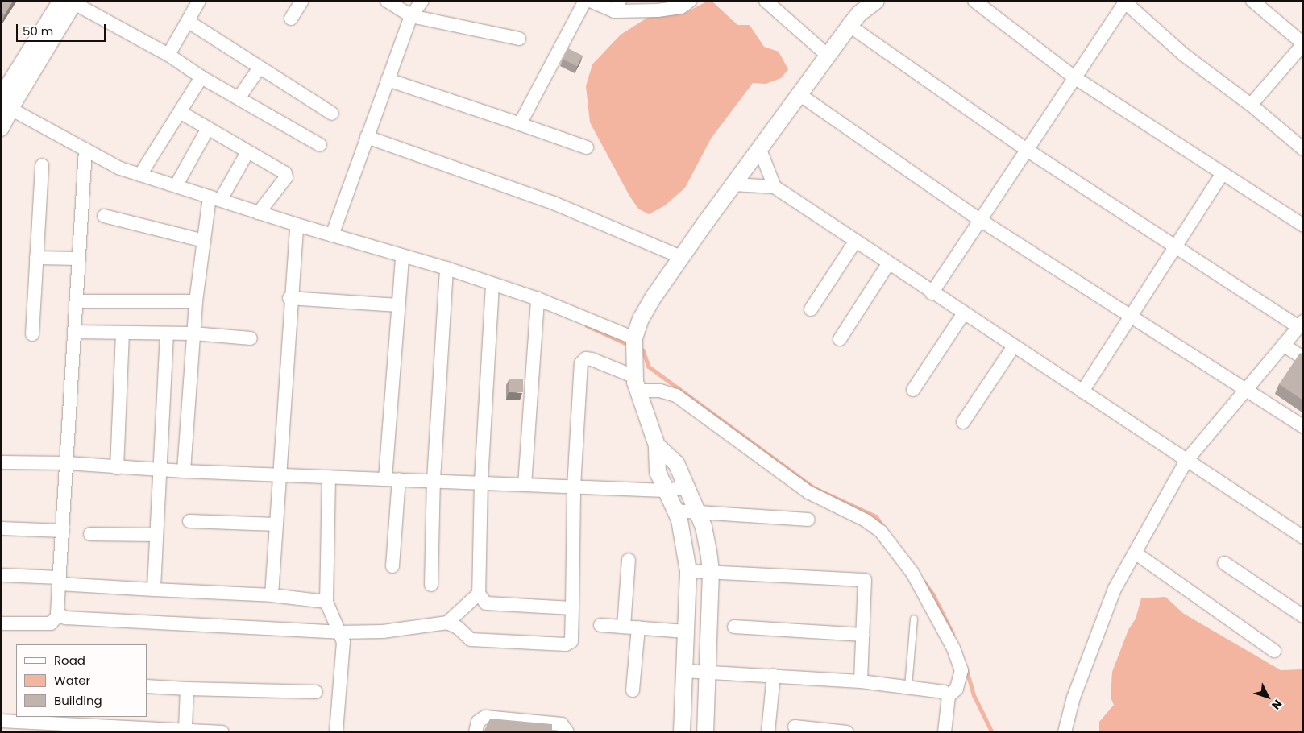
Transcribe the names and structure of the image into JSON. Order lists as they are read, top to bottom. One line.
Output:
{"legend":["Road","Water","Building"],"scale_bar":"50 m","north":"bottom right"}
